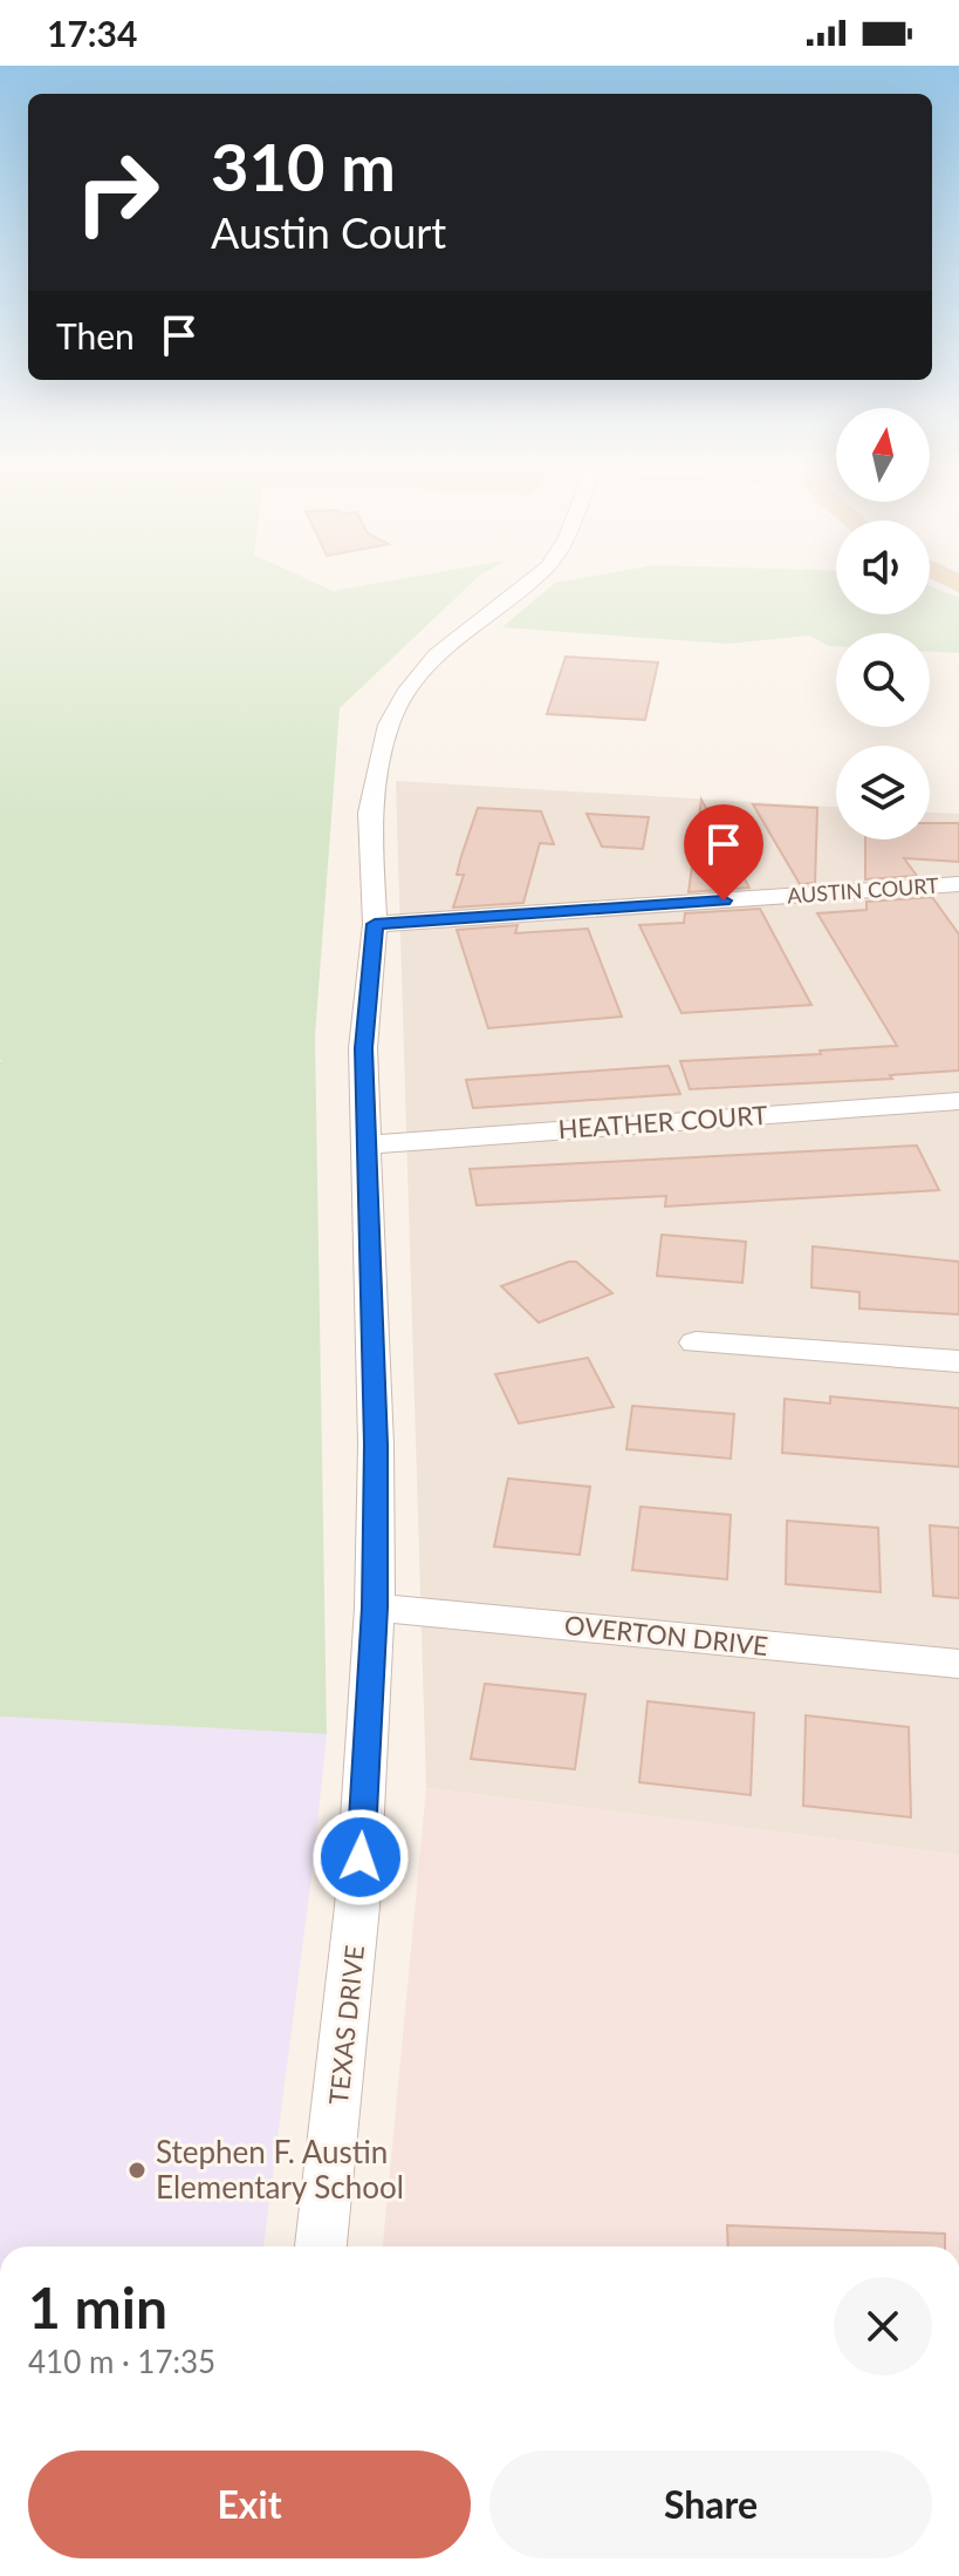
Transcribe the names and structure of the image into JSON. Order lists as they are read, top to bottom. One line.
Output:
{"streets":{"street":["AUSTIN COURT","HEATHER COURT","OVERTON DRIVE","TEXAS DRIVE"]},"crossings":[["AUSTIN COURT","TEXAS DRIVE"],["HEATHER COURT","TEXAS DRIVE"],["OVERTON DRIVE","TEXAS DRIVE"]],"places":["Stephen F. Austin Elementary School"],"north":"top","page":{"status":"17:34","turn":["310 m","Austin Court"],"then":"Then","heading":["1 min","410 m · 17:35"],"buttons":["Exit","Share"]}}
